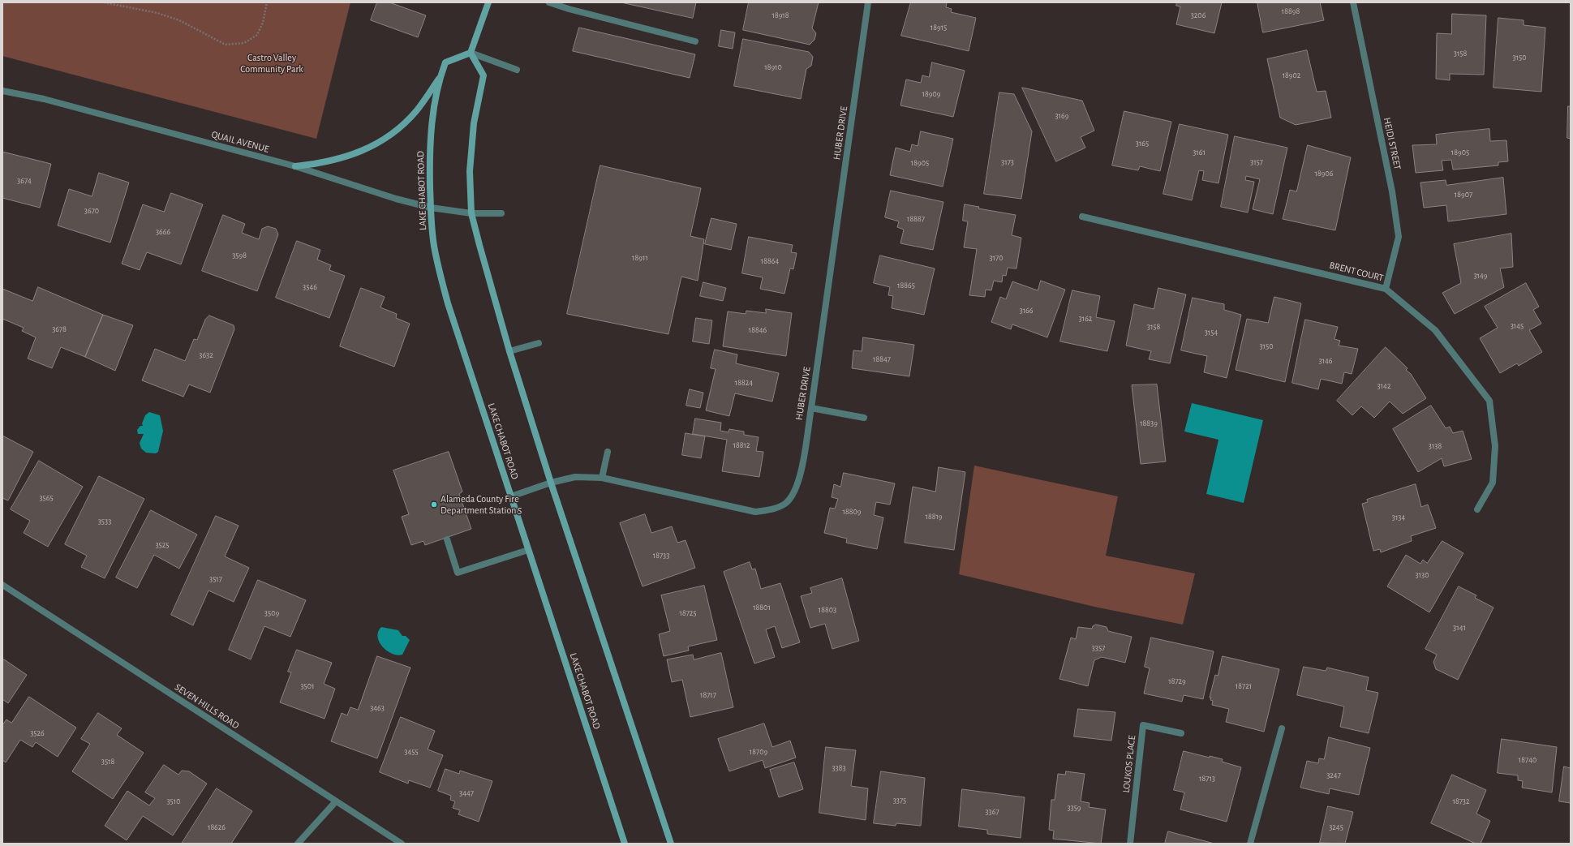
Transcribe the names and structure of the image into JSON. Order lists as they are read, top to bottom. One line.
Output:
{"streets":{"main road":["LAKE CHABOT ROAD"],"street":["HUBER DRIVE","QUAIL AVENUE","HEIDI STREET","BRENT COURT","SEVEN HILLS ROAD","LOUKOS PLACE"]},"crossings":[["HUBER DRIVE","LAKE CHABOT ROAD"],["QUAIL AVENUE","LAKE CHABOT ROAD"],["HEIDI STREET","BRENT COURT"]],"parks":["Castro Valley Community Park"],"places":["Alameda County Fire Department Station 5"],"house_numbers":["18898","18918","3206","18915","3158","3150","18910","18902","18909","3169","3165","3161","18905","3173","3157","18905","18906","3674","18907","3670","18887","3666","3598","18911","3170","18864","3149","18865","3546","3166","3162","3145","3158","3678","18846","3154","3150","3632","18847","3146","18824","3142","18839","18812","3138","3565","18809","18819","3134","3533","3525","18733","3130","3517","18801","18803","3509","18725","3141","3357","18729","3501","18721","18717","3463","3526","3455","18709","18740","3518","3383","3247","18713","3447","3375","3510","18732","3359","3367","18626","3245"]}
